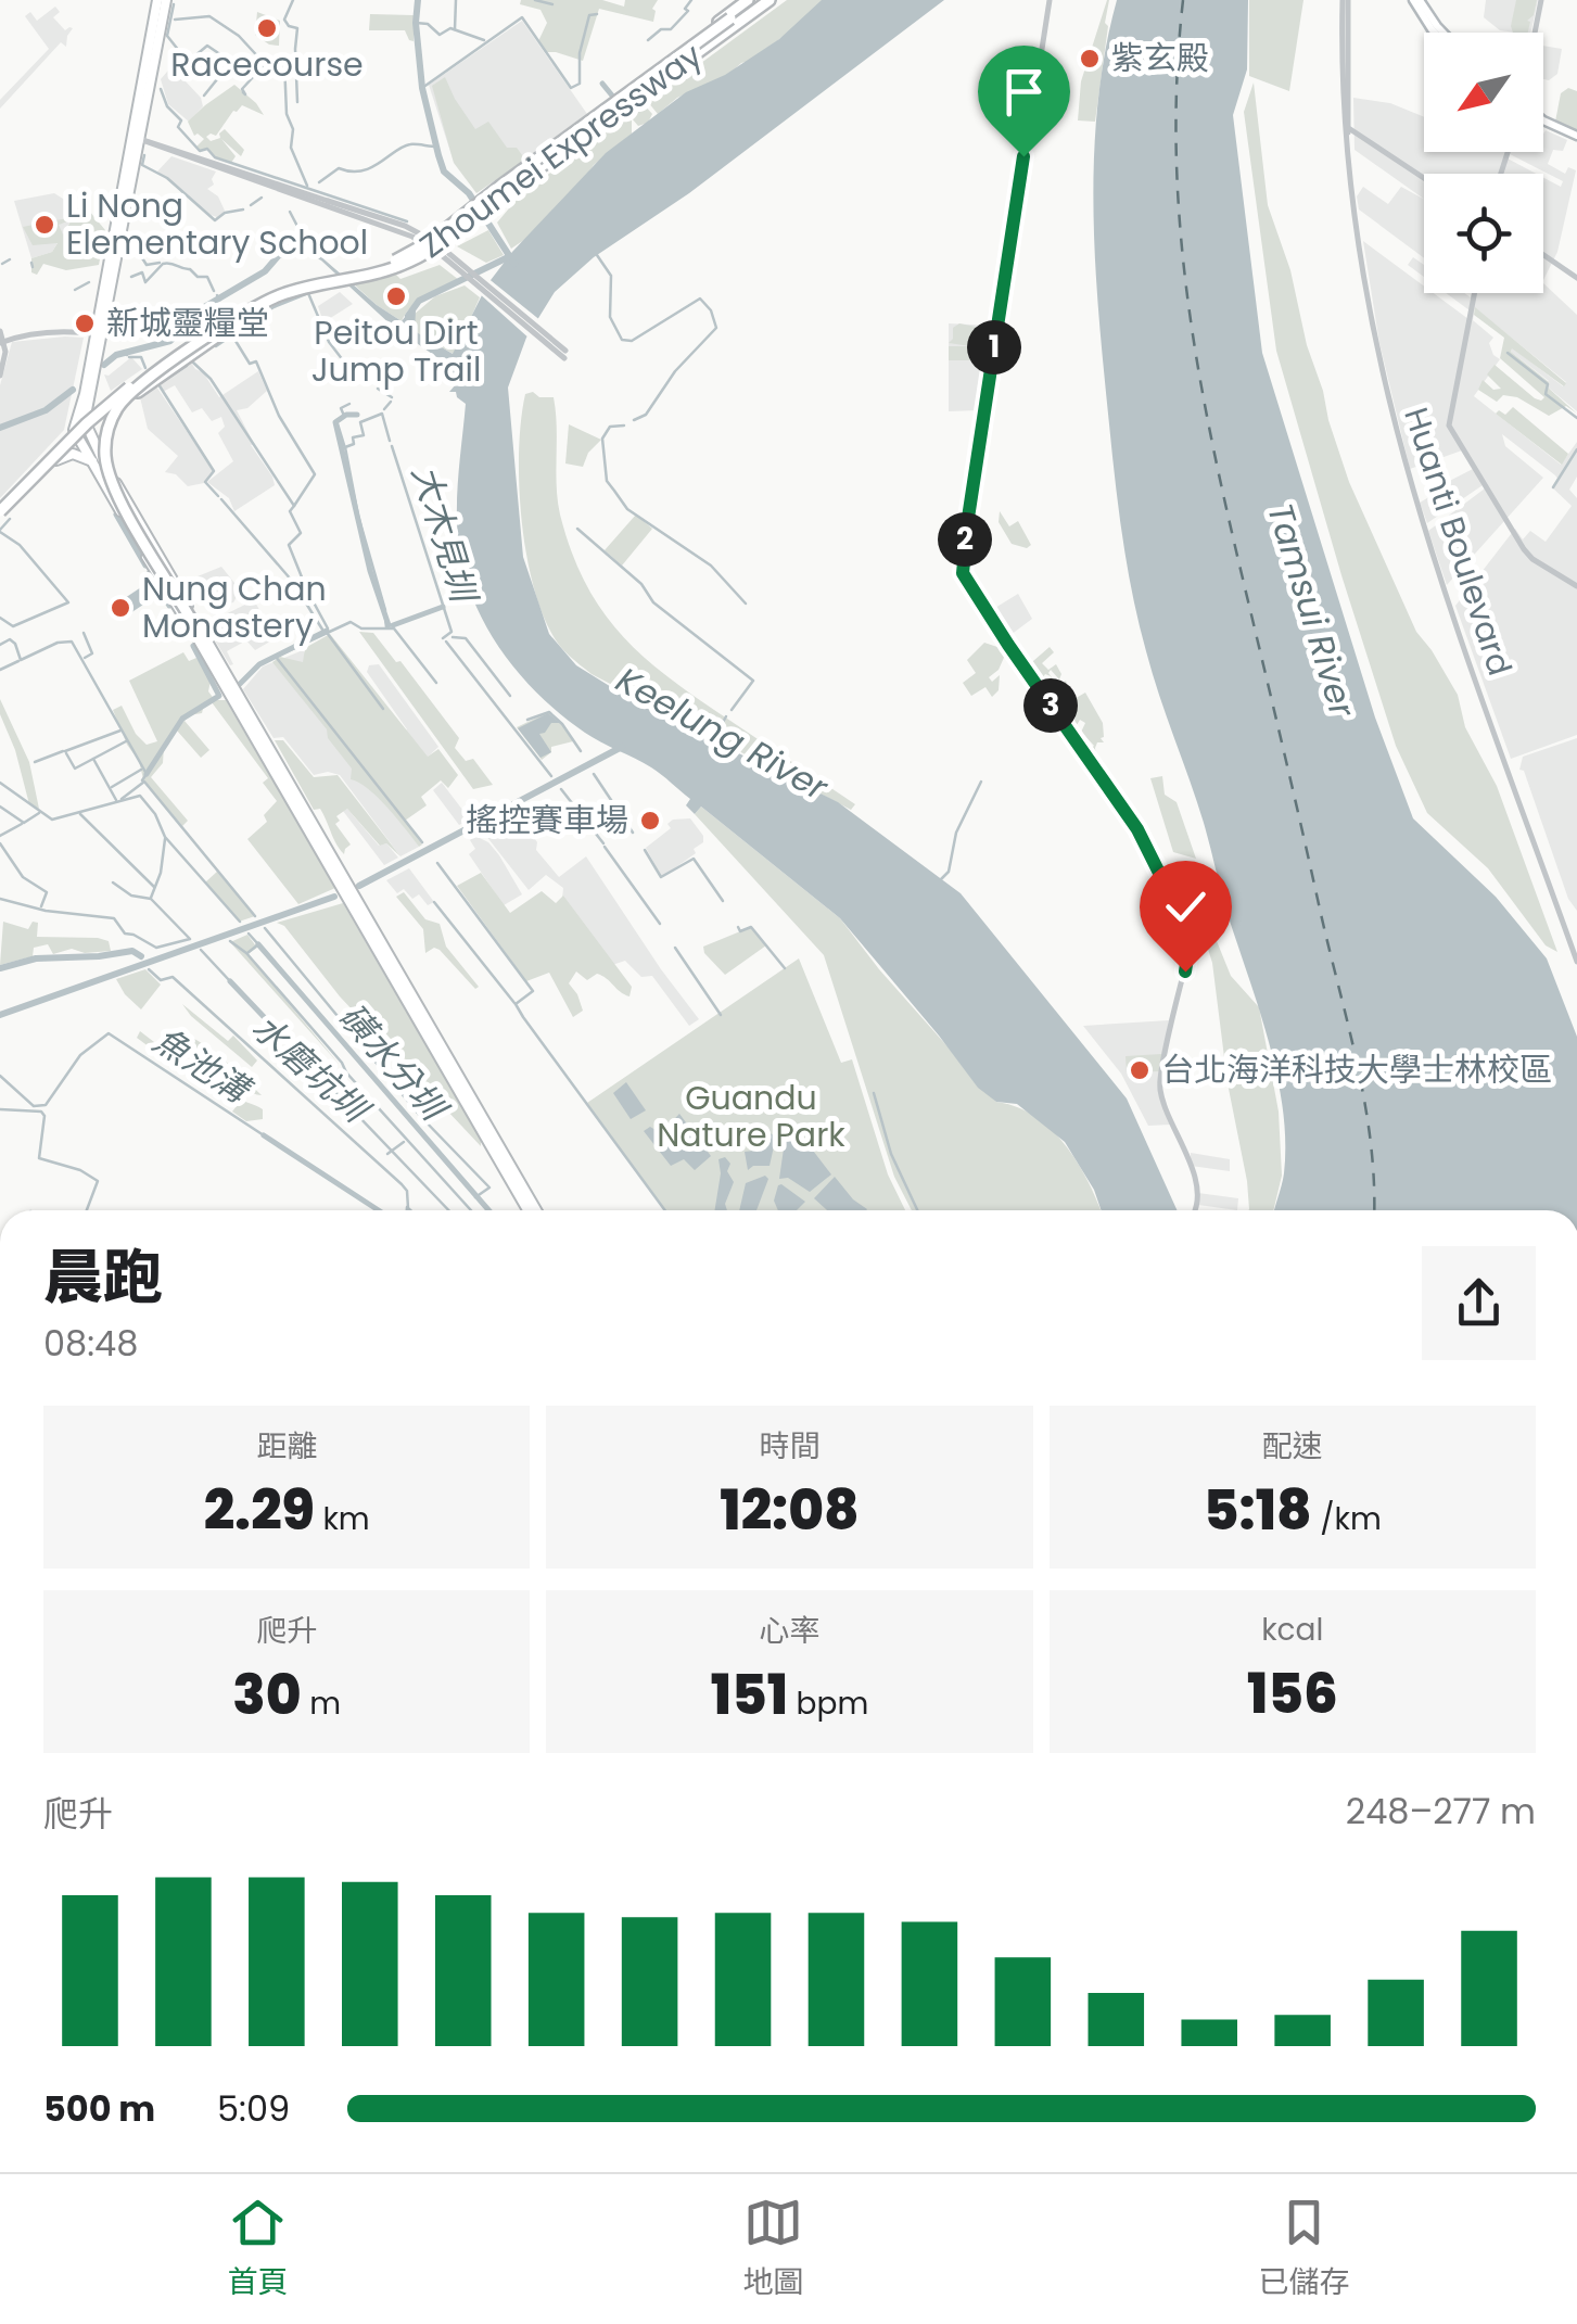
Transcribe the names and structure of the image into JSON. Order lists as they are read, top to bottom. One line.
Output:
{"streets":{"highway":["Zhoumei Expressway"],"street":["Huanti Boulevard"]},"water":["大木見圳","Tamsui River","Keelung River","磺水分圳","魚池溝","水磨坑圳"],"parks":["Guandu Nature Park"],"places":["Racecourse","紫玄殿","Li Nong Elementary School","Peitou Dirt Jump Trail","新城靈糧堂","Nung Chan Monastery","搖控賽車場","台北海洋科技大學士林校區"],"north":"bottom left","page":{"pins":["1","2","3"],"heading":["晨跑","08:48"],"stats":[["距離","2.29 km"],["時間","12:08"],["配速","5:18 /km"],["爬升","30 m"],["心率","151 bpm"],["kcal","156"]],"chart":["爬升","248–277 m"],"list":[{"name":"500 m","note":"5:09"}],"tabs":["首頁","地圖","已儲存"]}}
